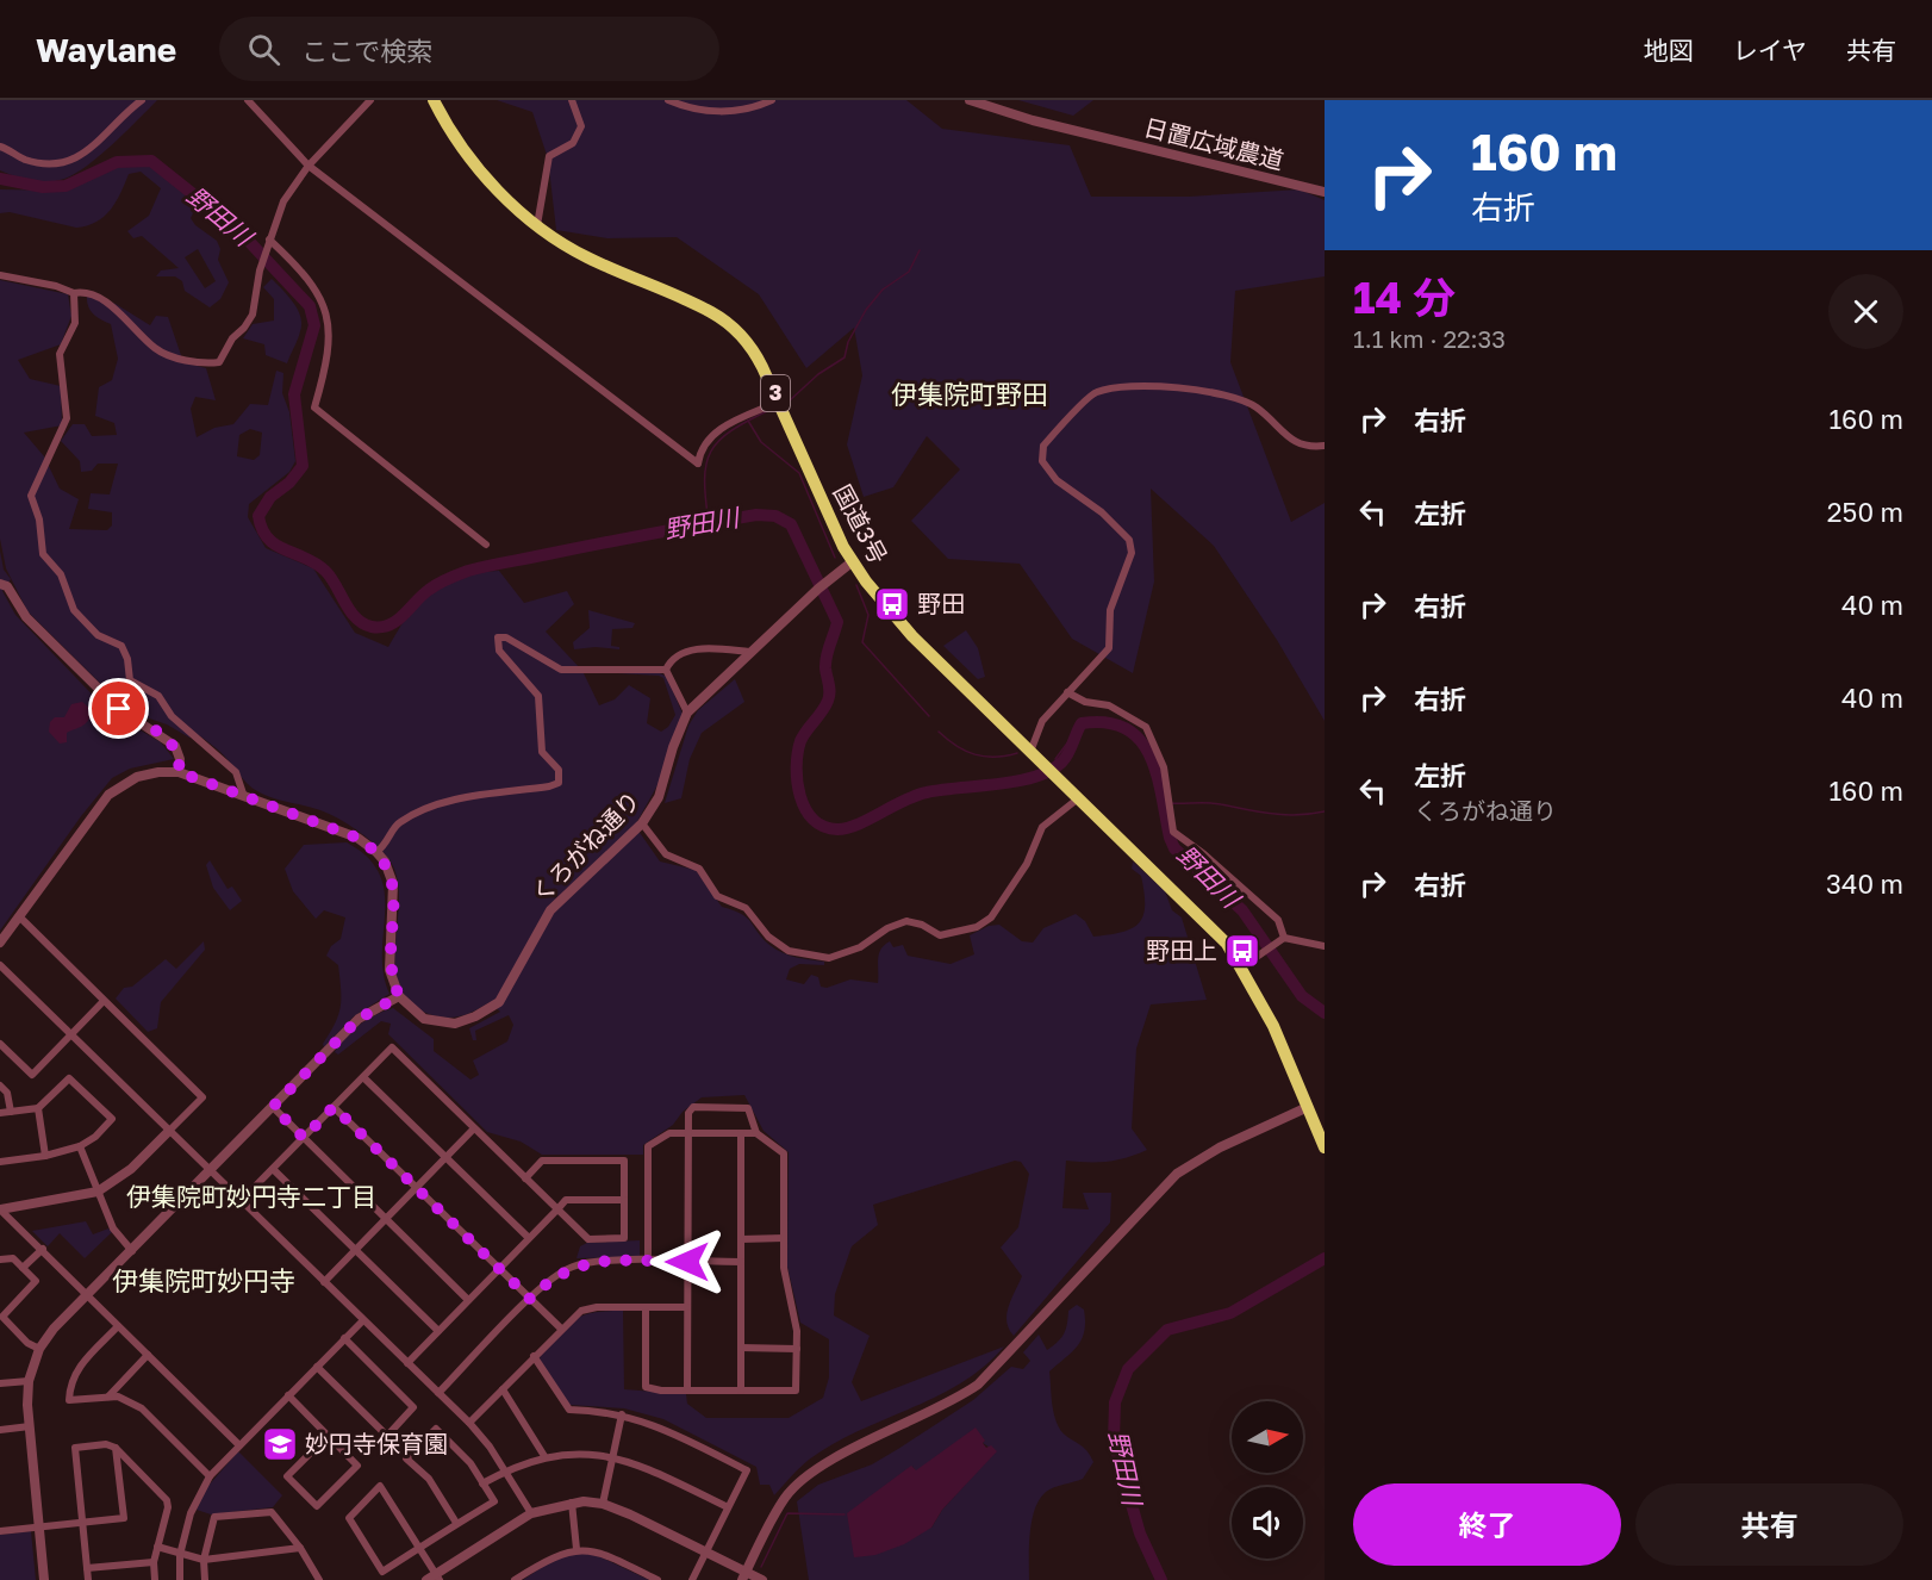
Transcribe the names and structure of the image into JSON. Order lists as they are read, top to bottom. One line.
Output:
{"streets":{"highway":["3","国道3号"],"street":["日置広域農道","くろがね通り"]},"crossings":[["国道3号","くろがね通り"]],"districts":["伊集院町野田","伊集院町妙円寺二丁目","伊集院町妙円寺"],"water":["野田川"],"places":{"bus stop":["野田","野田上"],"school or university":["妙円寺保育園"]},"north":"right","page":{"header":"Waylane","search":"ここで検索","nav":["地図","レイヤ","共有"],"turn":["160 m","右折"],"heading":["14 分","1.1 km · 22:33"],"list":[{"name":"右折","value":"160 m"},{"name":"左折","value":"250 m"},{"name":"右折","value":"40 m"},{"name":"右折","value":"40 m"},{"name":"左折","note":"くろがね通り","value":"160 m"},{"name":"右折","value":"340 m"}],"buttons":["終了","共有"]}}
